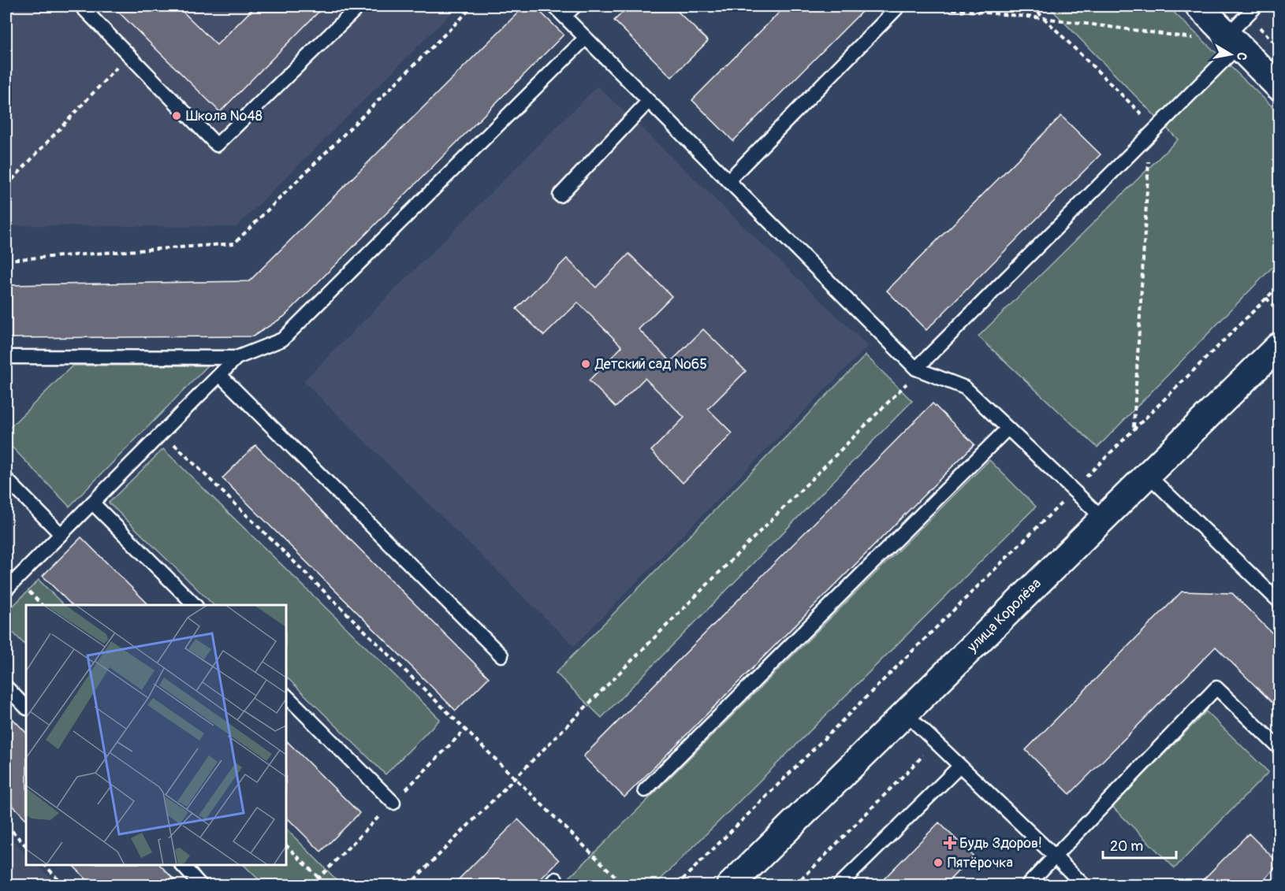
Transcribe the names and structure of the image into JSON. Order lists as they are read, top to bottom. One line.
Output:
{"streets":{"main road":["улица Королёва"]},"places":{"other":["Школа №48","Детский сад №65","Пятёрочка"],"health":["Будь Здоров!"]},"scale_bar":"20 m","north":"right"}
